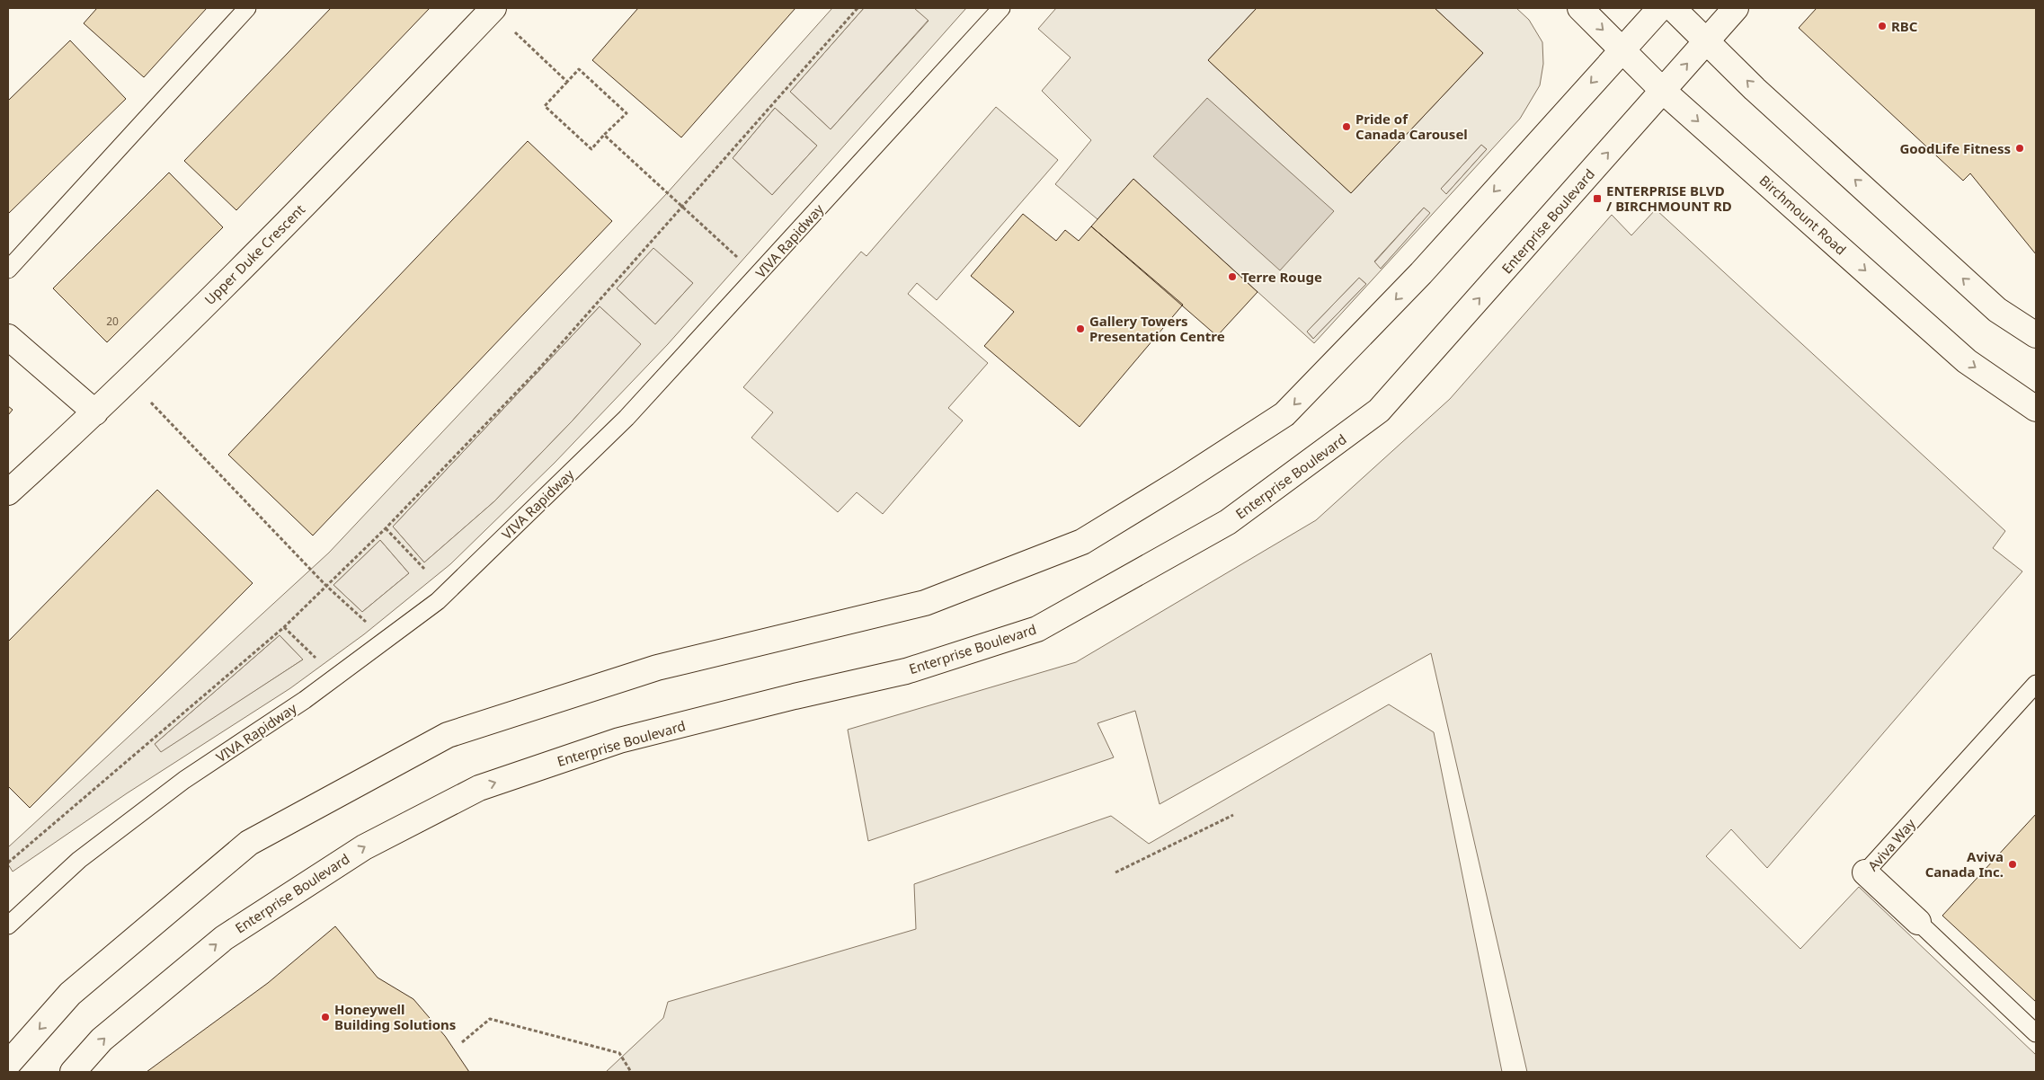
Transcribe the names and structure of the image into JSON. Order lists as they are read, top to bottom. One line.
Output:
{"streets":{"main road":["Birchmount Road","Enterprise Boulevard","Upper Duke Crescent","Aviva Way"],"lane":["VIVA Rapidway"]},"crossings":[["Birchmount Road","Enterprise Boulevard"]],"places":{"other":["RBC","Pride of Canada Carousel","GoodLife Fitness","Terre Rouge","Gallery Towers Presentation Centre","Aviva Canada Inc.","Honeywell Building Solutions"],"transit":["ENTERPRISE BLVD / BIRCHMOUNT RD"]},"house_numbers":["20"]}
